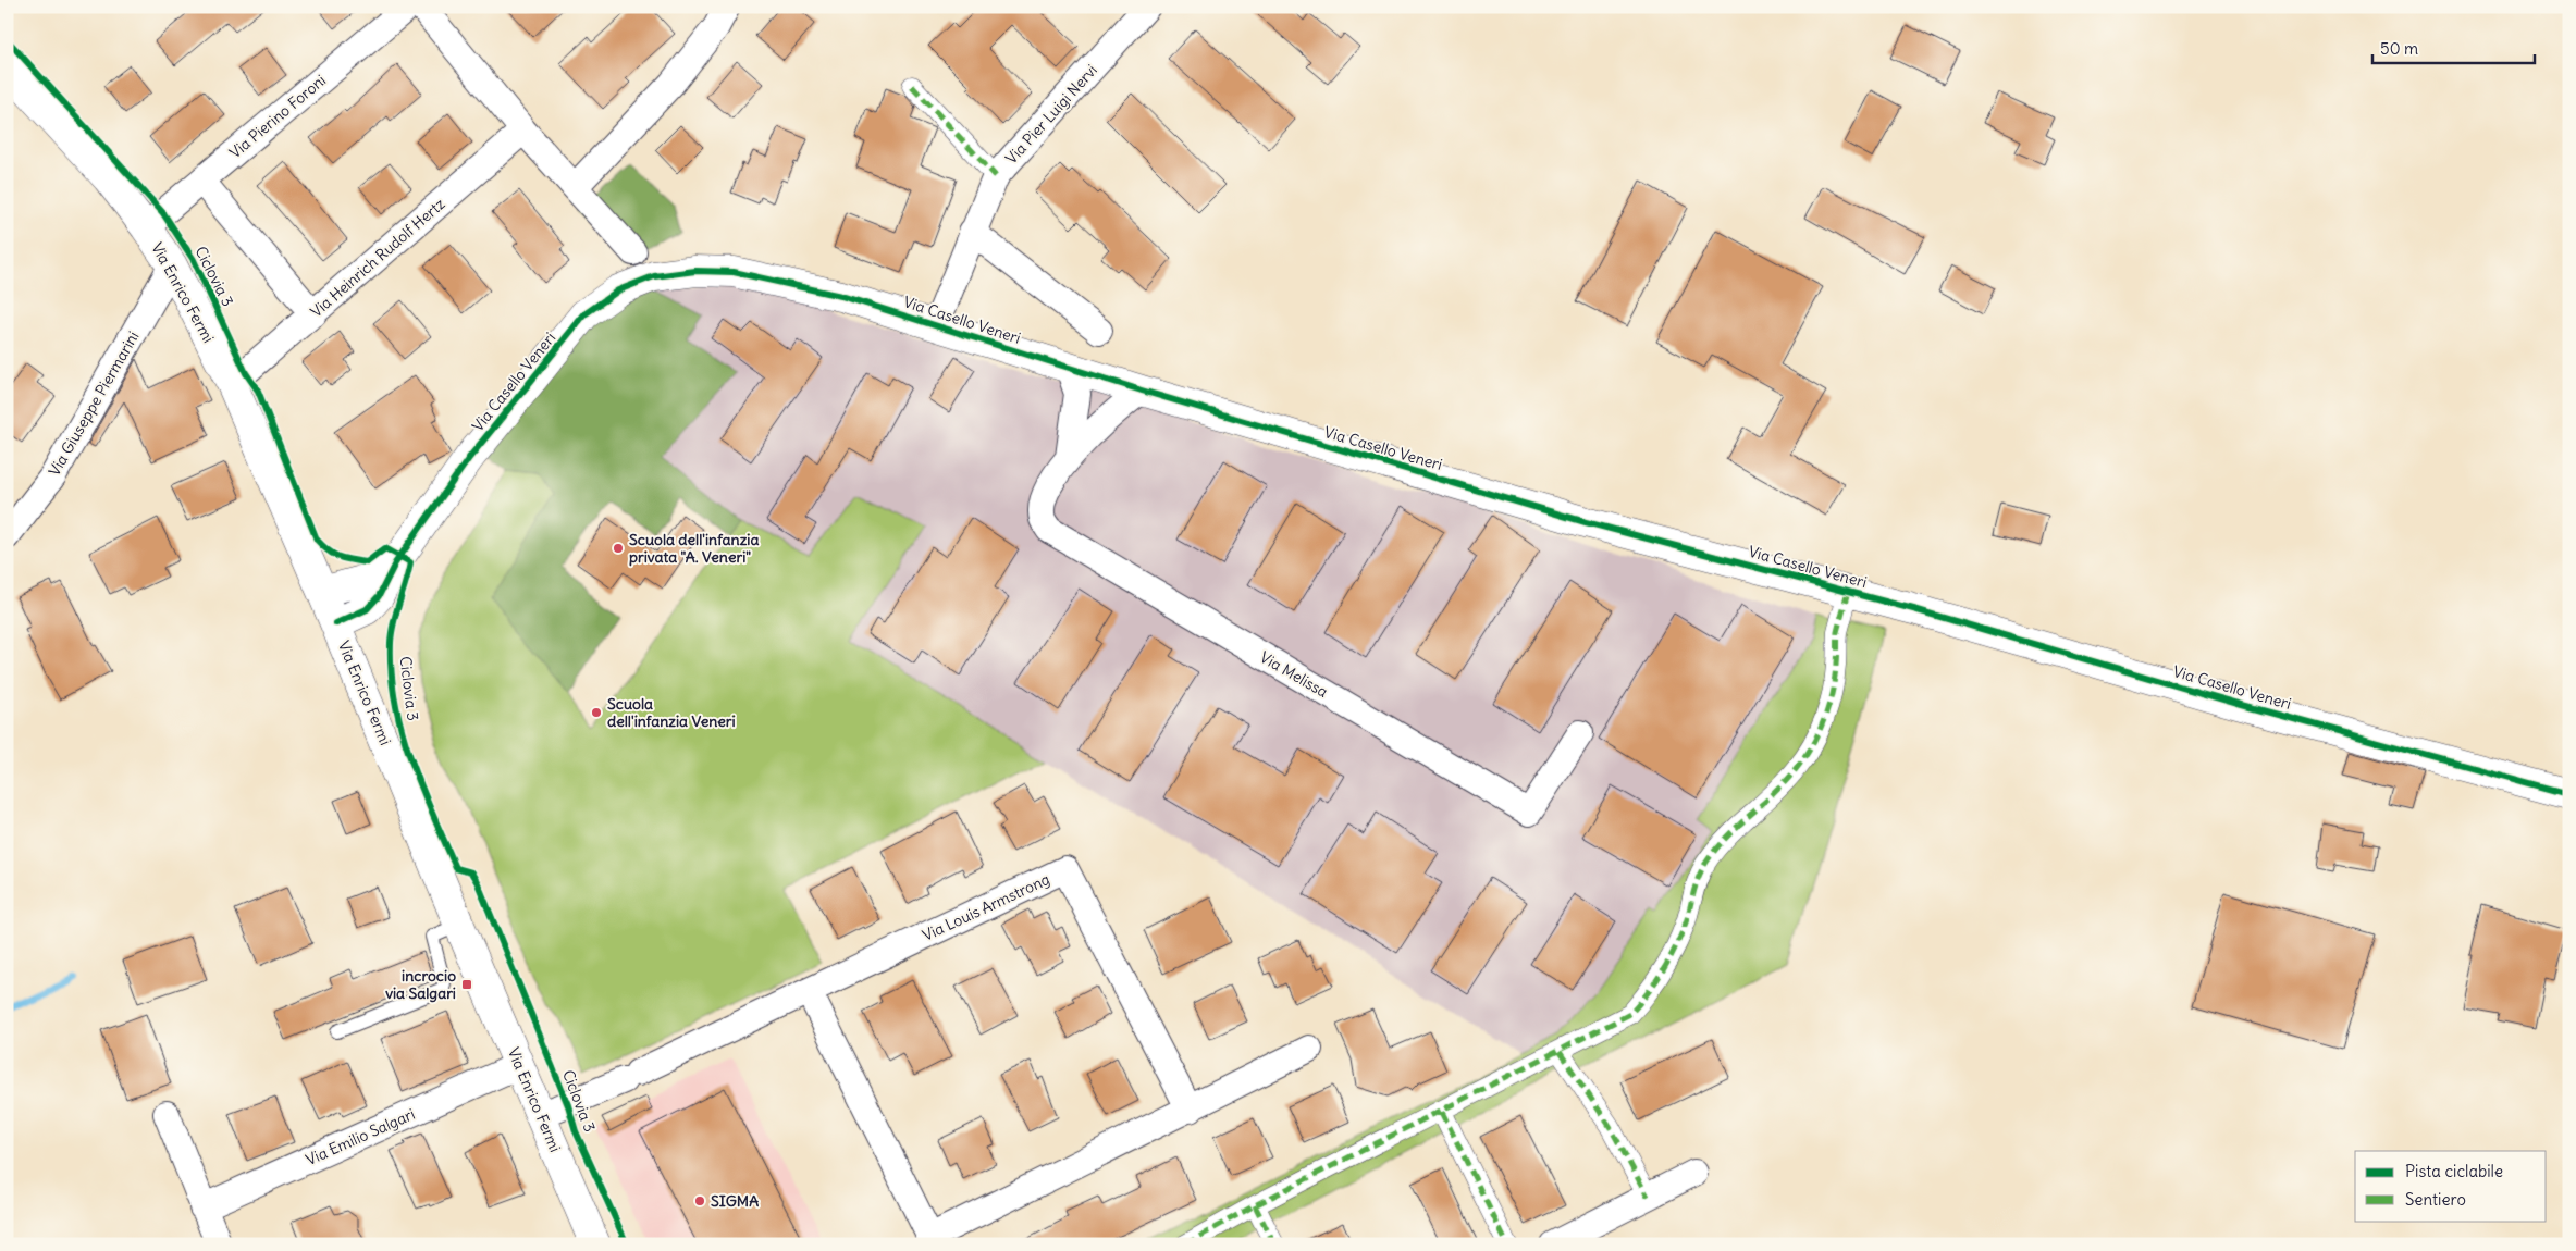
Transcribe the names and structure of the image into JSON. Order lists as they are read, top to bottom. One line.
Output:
{"streets":{"street":["Via Pier Luigi Nervi","Via Pierino Foroni","Via Heinrich Rudolf Hertz","Via Enrico Fermi","Via Casello Veneri","Via Giuseppe Piermarini","Via Melissa","Via Louis Armstrong","Via Emilio Salgari"],"cycle path":["Ciclovia 3"]},"crossings":[["Via Pier Luigi Nervi","Via Casello Veneri"],["Via Pierino Foroni","Via Enrico Fermi"],["Via Heinrich Rudolf Hertz","Via Enrico Fermi"],["Via Enrico Fermi","Via Casello Veneri"],["Via Enrico Fermi","Via Giuseppe Piermarini"],["Via Enrico Fermi","Via Louis Armstrong"],["Via Enrico Fermi","Via Emilio Salgari"],["Via Casello Veneri","Via Melissa"]],"places":{"other":["Scuola dell'infanzia privata \"A. Veneri\"","Scuola dell'infanzia Veneri","SIGMA"],"transit":["incrocio via Salgari"]},"legend":["Pista ciclabile","Sentiero"],"scale_bar":"50 m"}
